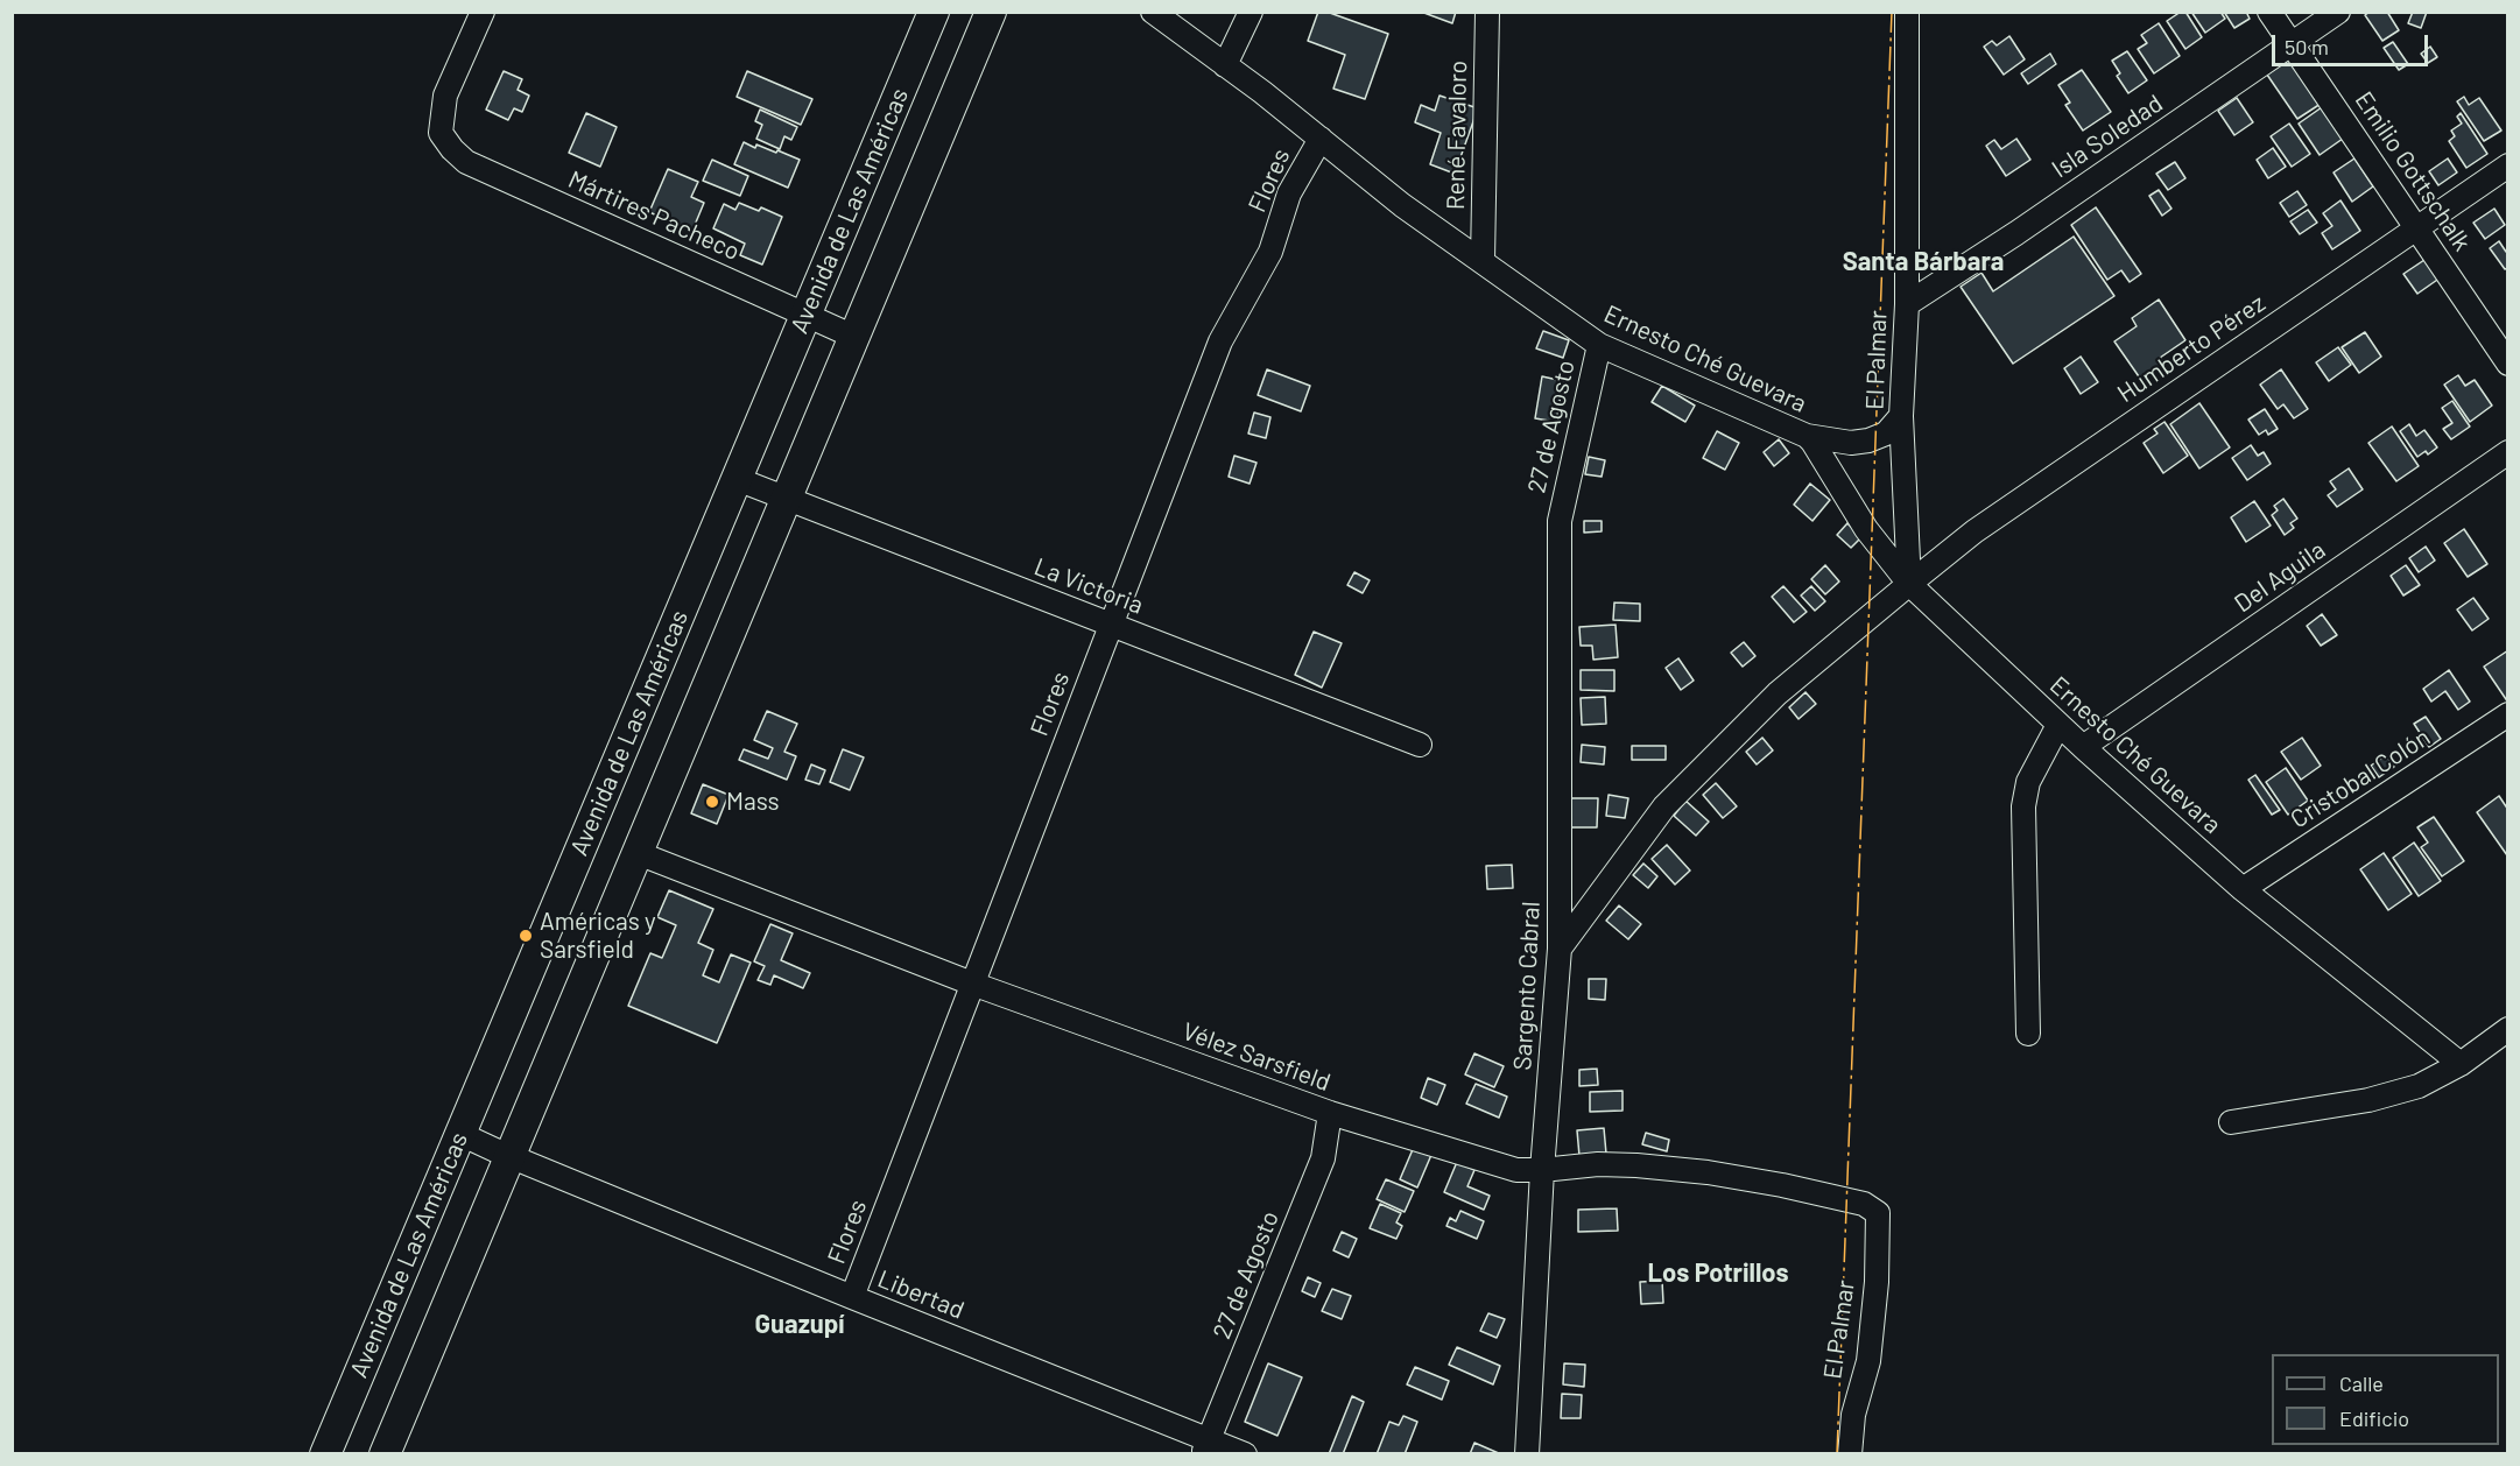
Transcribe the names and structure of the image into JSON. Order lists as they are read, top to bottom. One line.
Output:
{"streets":{"main road":["Avenida de Las Américas"],"street":["René Favaloro","Isla Soledad","Emilio Gottschalk","Flores","Mártires Pacheco","Humberto Pérez","Ernesto Ché Guevara","El Palmar","27 de Agosto","Del Aguila","La Victoria","Cristobal Colón","Sargento Cabral","Vélez Sarsfield","Libertad"]},"crossings":[["René Favaloro","Ernesto Ché Guevara"],["Isla Soledad","Emilio Gottschalk"],["Isla Soledad","El Palmar"],["Emilio Gottschalk","Humberto Pérez"],["Flores","Ernesto Ché Guevara"],["Flores","La Victoria"],["Flores","Vélez Sarsfield"],["Flores","Libertad"],["Avenida de Las Américas","Mártires Pacheco"],["Avenida de Las Américas","La Victoria"],["Avenida de Las Américas","Libertad"],["Humberto Pérez","Ernesto Ché Guevara"],["Humberto Pérez","El Palmar"],["Humberto Pérez","Sargento Cabral"],["Ernesto Ché Guevara","El Palmar"],["Ernesto Ché Guevara","27 de Agosto"],["Ernesto Ché Guevara","Del Aguila"],["Ernesto Ché Guevara","Cristobal Colón"],["El Palmar","Vélez Sarsfield"],["27 de Agosto","Sargento Cabral"],["27 de Agosto","Vélez Sarsfield"],["27 de Agosto","Libertad"],["Sargento Cabral","Vélez Sarsfield"]],"districts":["Santa Bárbara","Los Potrillos","Guazupí"],"places":["Mass","Américas y Sarsfield"],"legend":["Calle","Edificio"],"scale_bar":"50 m"}
